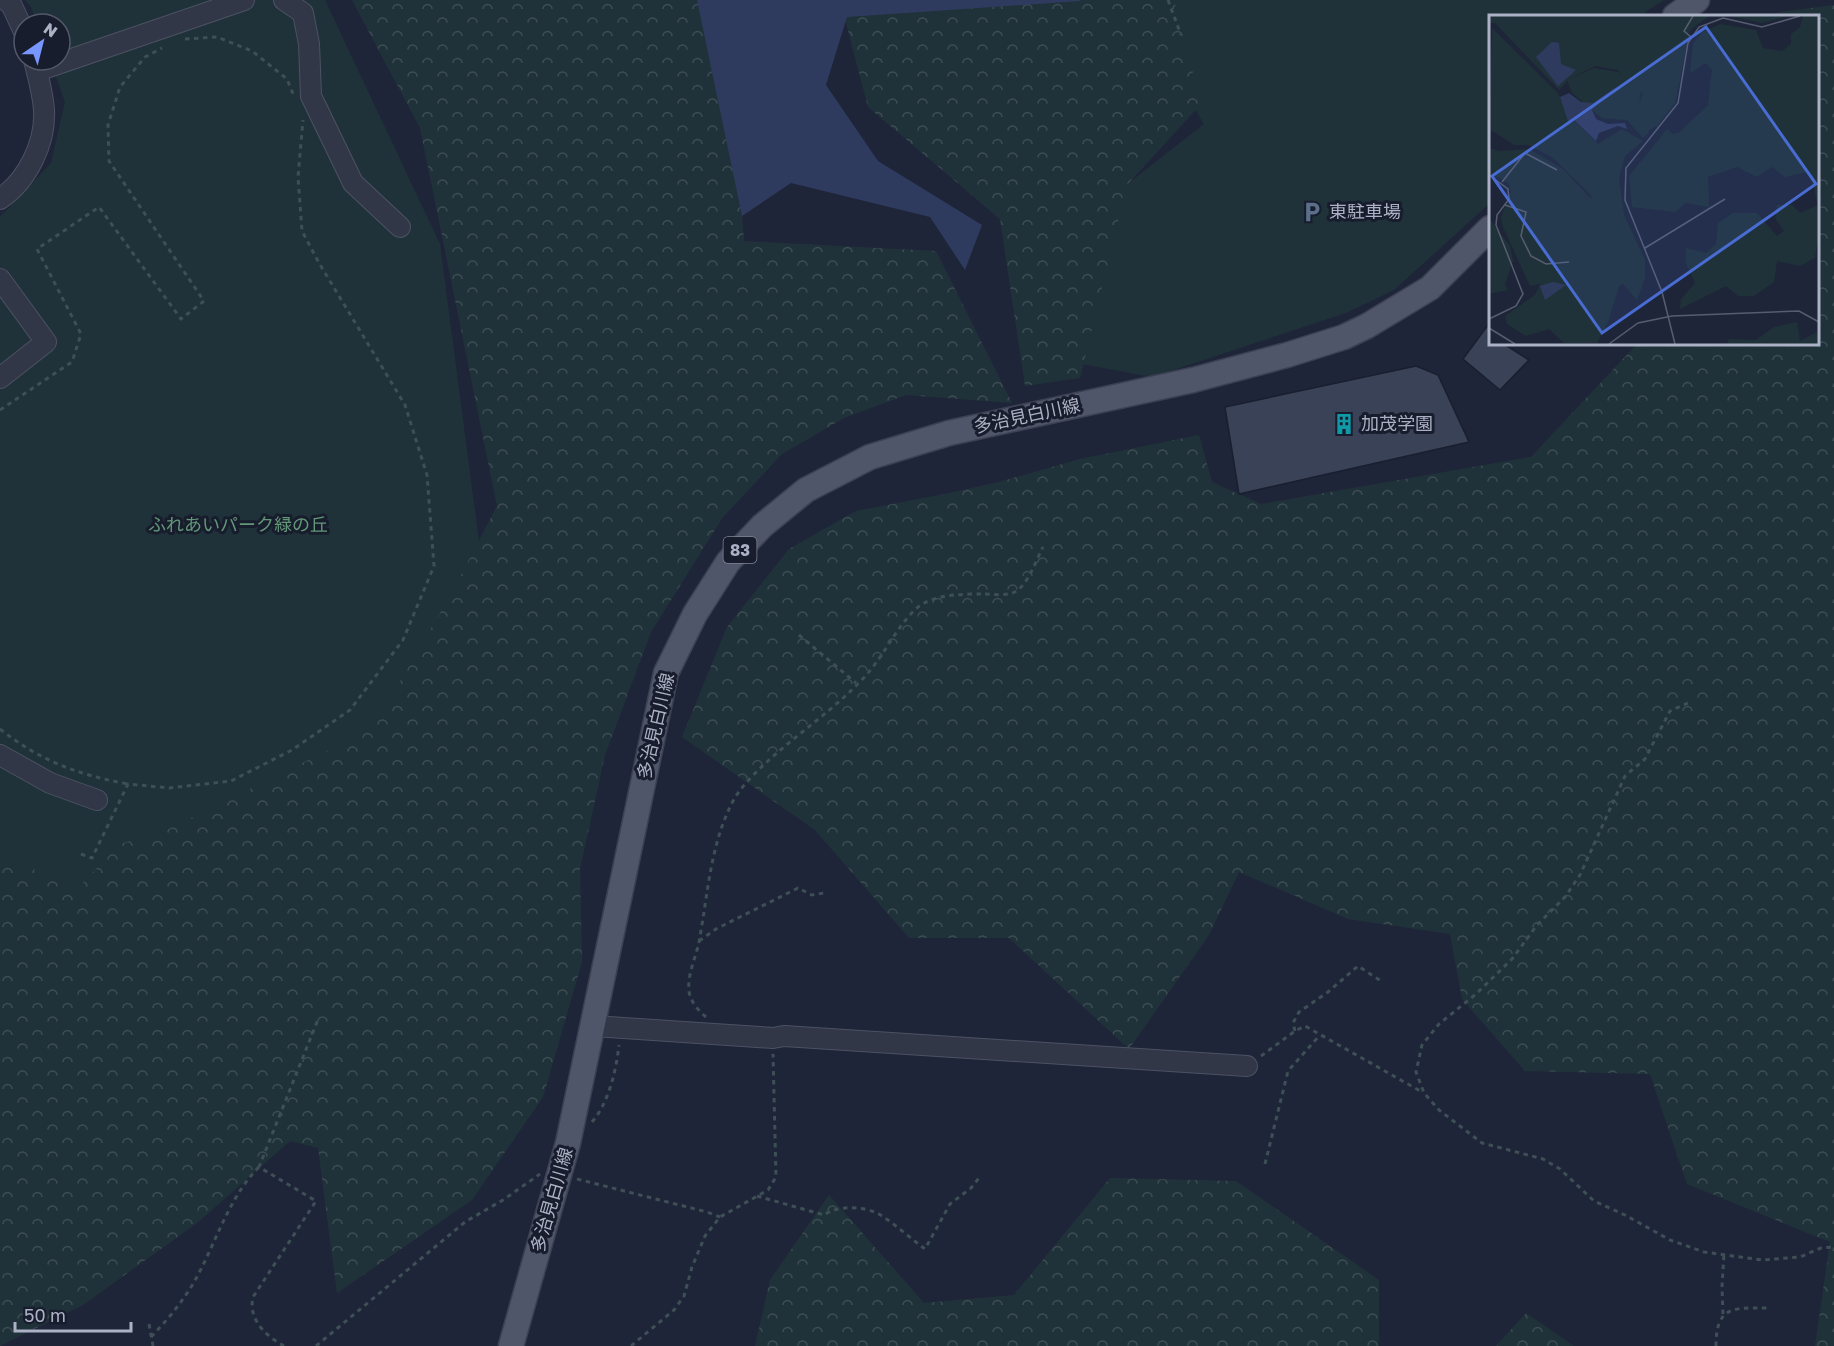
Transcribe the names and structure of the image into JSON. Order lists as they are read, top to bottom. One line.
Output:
{"streets":{"main road":["多治見白川線","83"]},"parks":["ふれあいパーク緑の丘"],"places":{"parking":["東駐車場"],"building":["加茂学園"]},"scale_bar":"50 m","north":"top right"}
